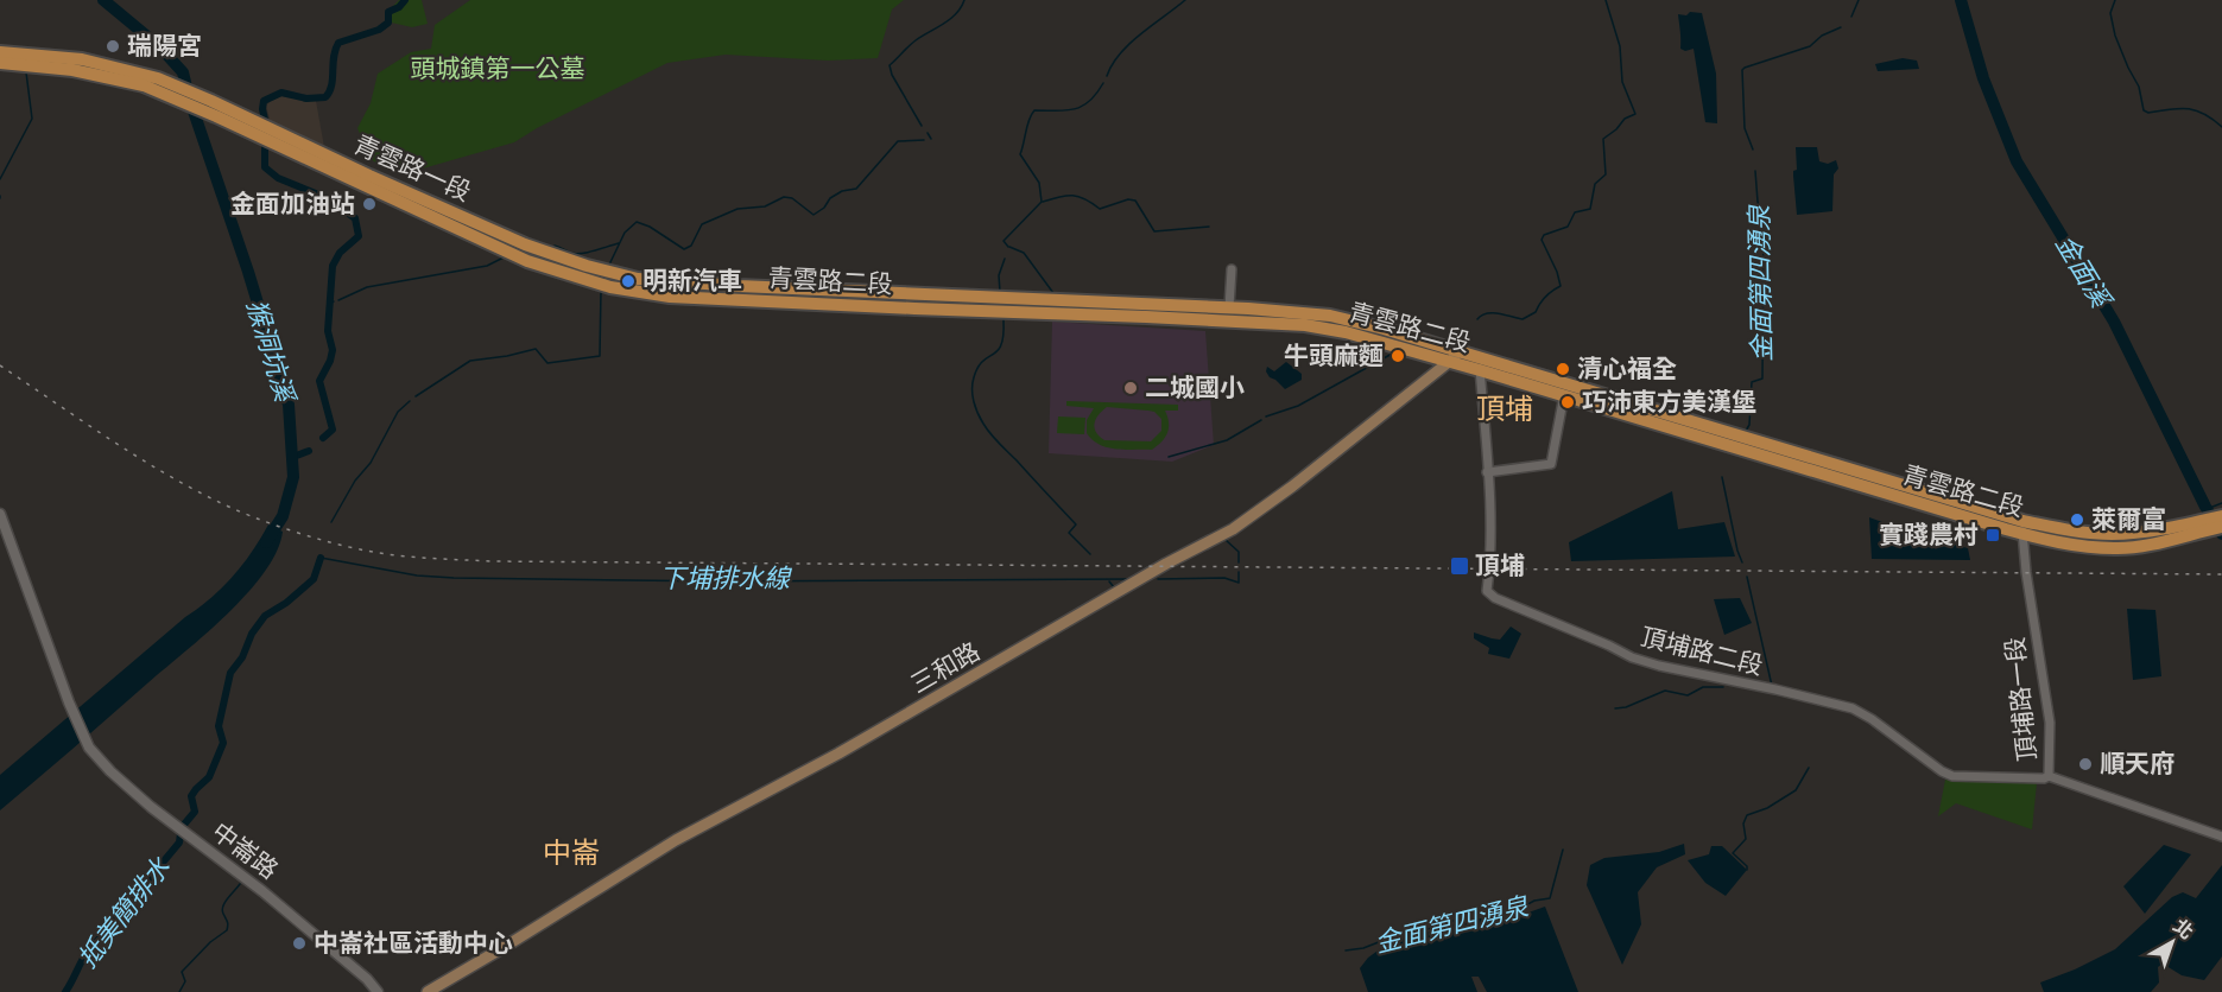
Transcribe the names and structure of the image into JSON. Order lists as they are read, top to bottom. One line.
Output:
{"streets":{"main road":["青雲路一段","青雲路二段","三和路"],"street":["頂埔路二段","頂埔路一段","中崙路"]},"crossings":[["青雲路一段","青雲路二段"],["青雲路二段","頂埔路二段"],["青雲路二段","三和路"],["青雲路二段","頂埔路一段"],["頂埔路二段","頂埔路一段"]],"districts":["頂埔","中崙"],"water":["金面溪","金面第四湧泉","猴洞坑溪","下埔排水線","抵美簡排水"],"parks":["頭城鎮第一公墓"],"places":{"other":["瑞陽宮","金面加油站","明新汽車","牛頭麻麵","清心福全","二城國小","巧沛東方美漢堡","萊爾富","順天府","中崙社區活動中心"],"transit":["實踐農村","頂埔"]},"north":"top right"}
